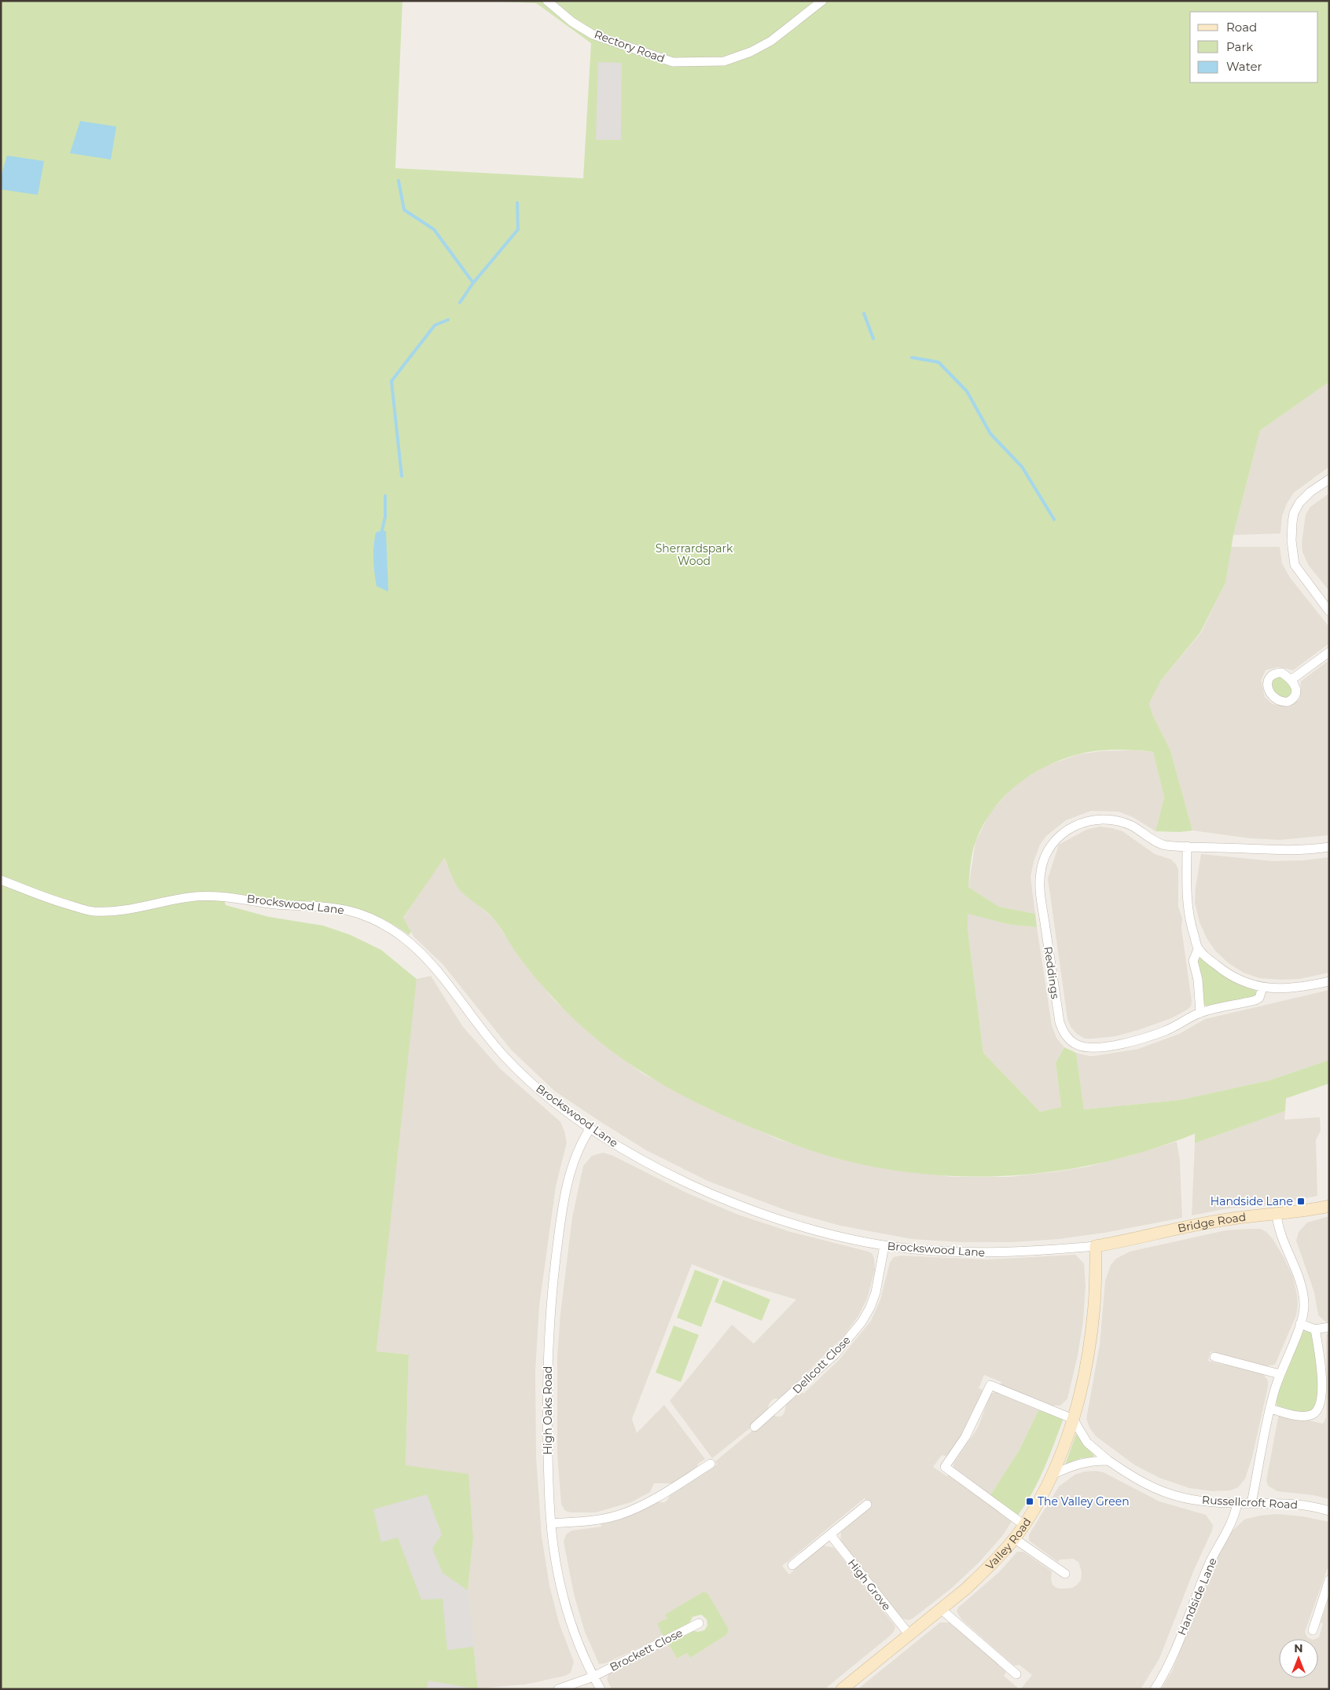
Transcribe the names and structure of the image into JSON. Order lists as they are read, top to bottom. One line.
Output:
{"streets":{"main road":["Bridge Road","Valley Road"],"street":["Rectory Road","Brockswood Lane","Reddings","Dellcott Close","High Oaks Road","Russellcroft Road","High Grove","Handside Lane","Brockett Close"]},"crossings":[["Brockswood Lane","Bridge Road"],["Brockswood Lane","Dellcott Close"],["Brockswood Lane","High Oaks Road"],["Brockswood Lane","Valley Road"],["Bridge Road","Valley Road"],["High Oaks Road","Brockett Close"],["Russellcroft Road","Valley Road"],["Russellcroft Road","Handside Lane"],["Valley Road","High Grove"]],"parks":["Sherrardspark Wood"],"places":{"transit":["Handside Lane","The Valley Green"]},"legend":["Road","Park","Water"],"north":"top"}
